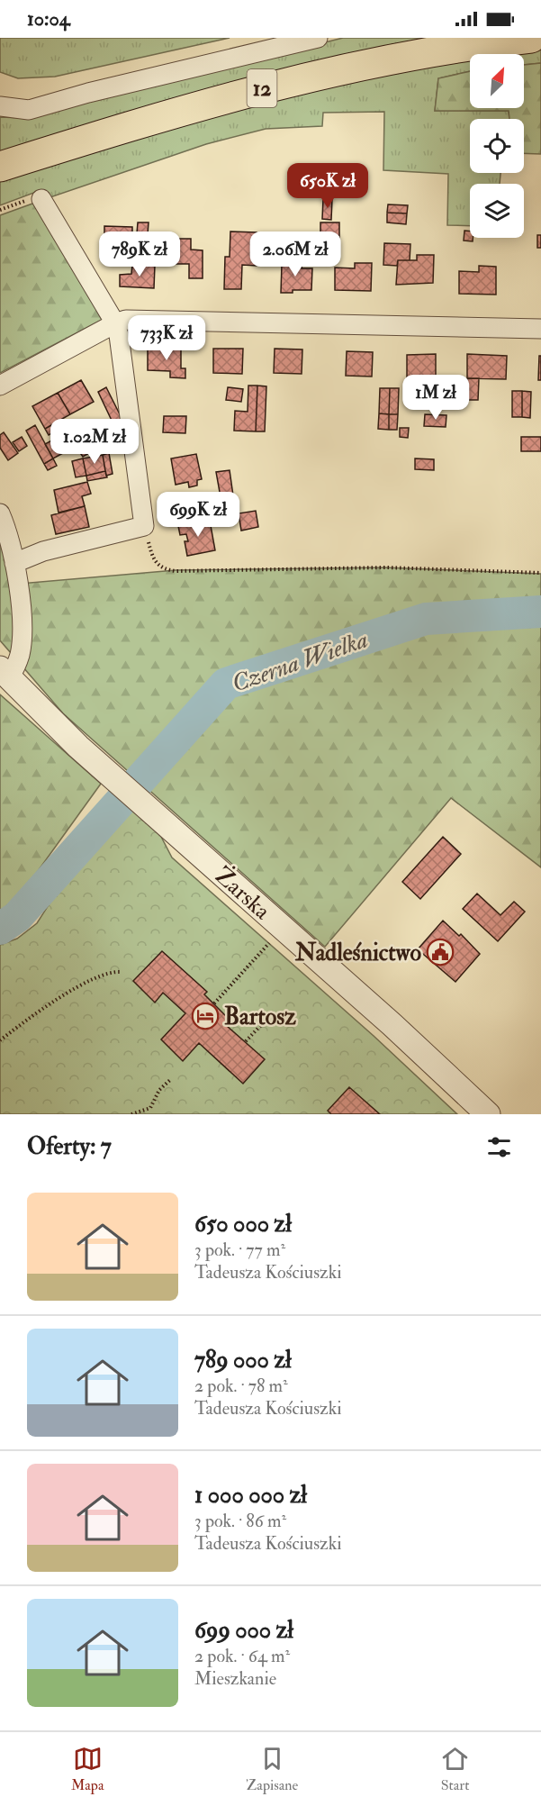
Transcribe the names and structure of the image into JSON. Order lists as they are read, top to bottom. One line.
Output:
{"streets":{"main road":["12"],"street":["Żarska"]},"water":["Czerna Wielka"],"places":{"public building":["Nadleśnictwo"],"hotel":["Bartosz"]},"north":"top right","page":{"status":"10:04","price":["650K zł","789K zł","2.06M zł","733K zł","1M zł","1.02M zł","699K zł"],"heading":"Oferty: 7","list":[{"name":"650 000 zł","note":"3 pok. · 77 m² · Tadeusza Kościuszki"},{"name":"789 000 zł","note":"2 pok. · 78 m² · Tadeusza Kościuszki"},{"name":"1 000 000 zł","note":"3 pok. · 86 m² · Tadeusza Kościuszki"},{"name":"699 000 zł","note":"2 pok. · 64 m² · Mieszkanie"}],"tabs":["Mapa","Zapisane","Start"]}}
